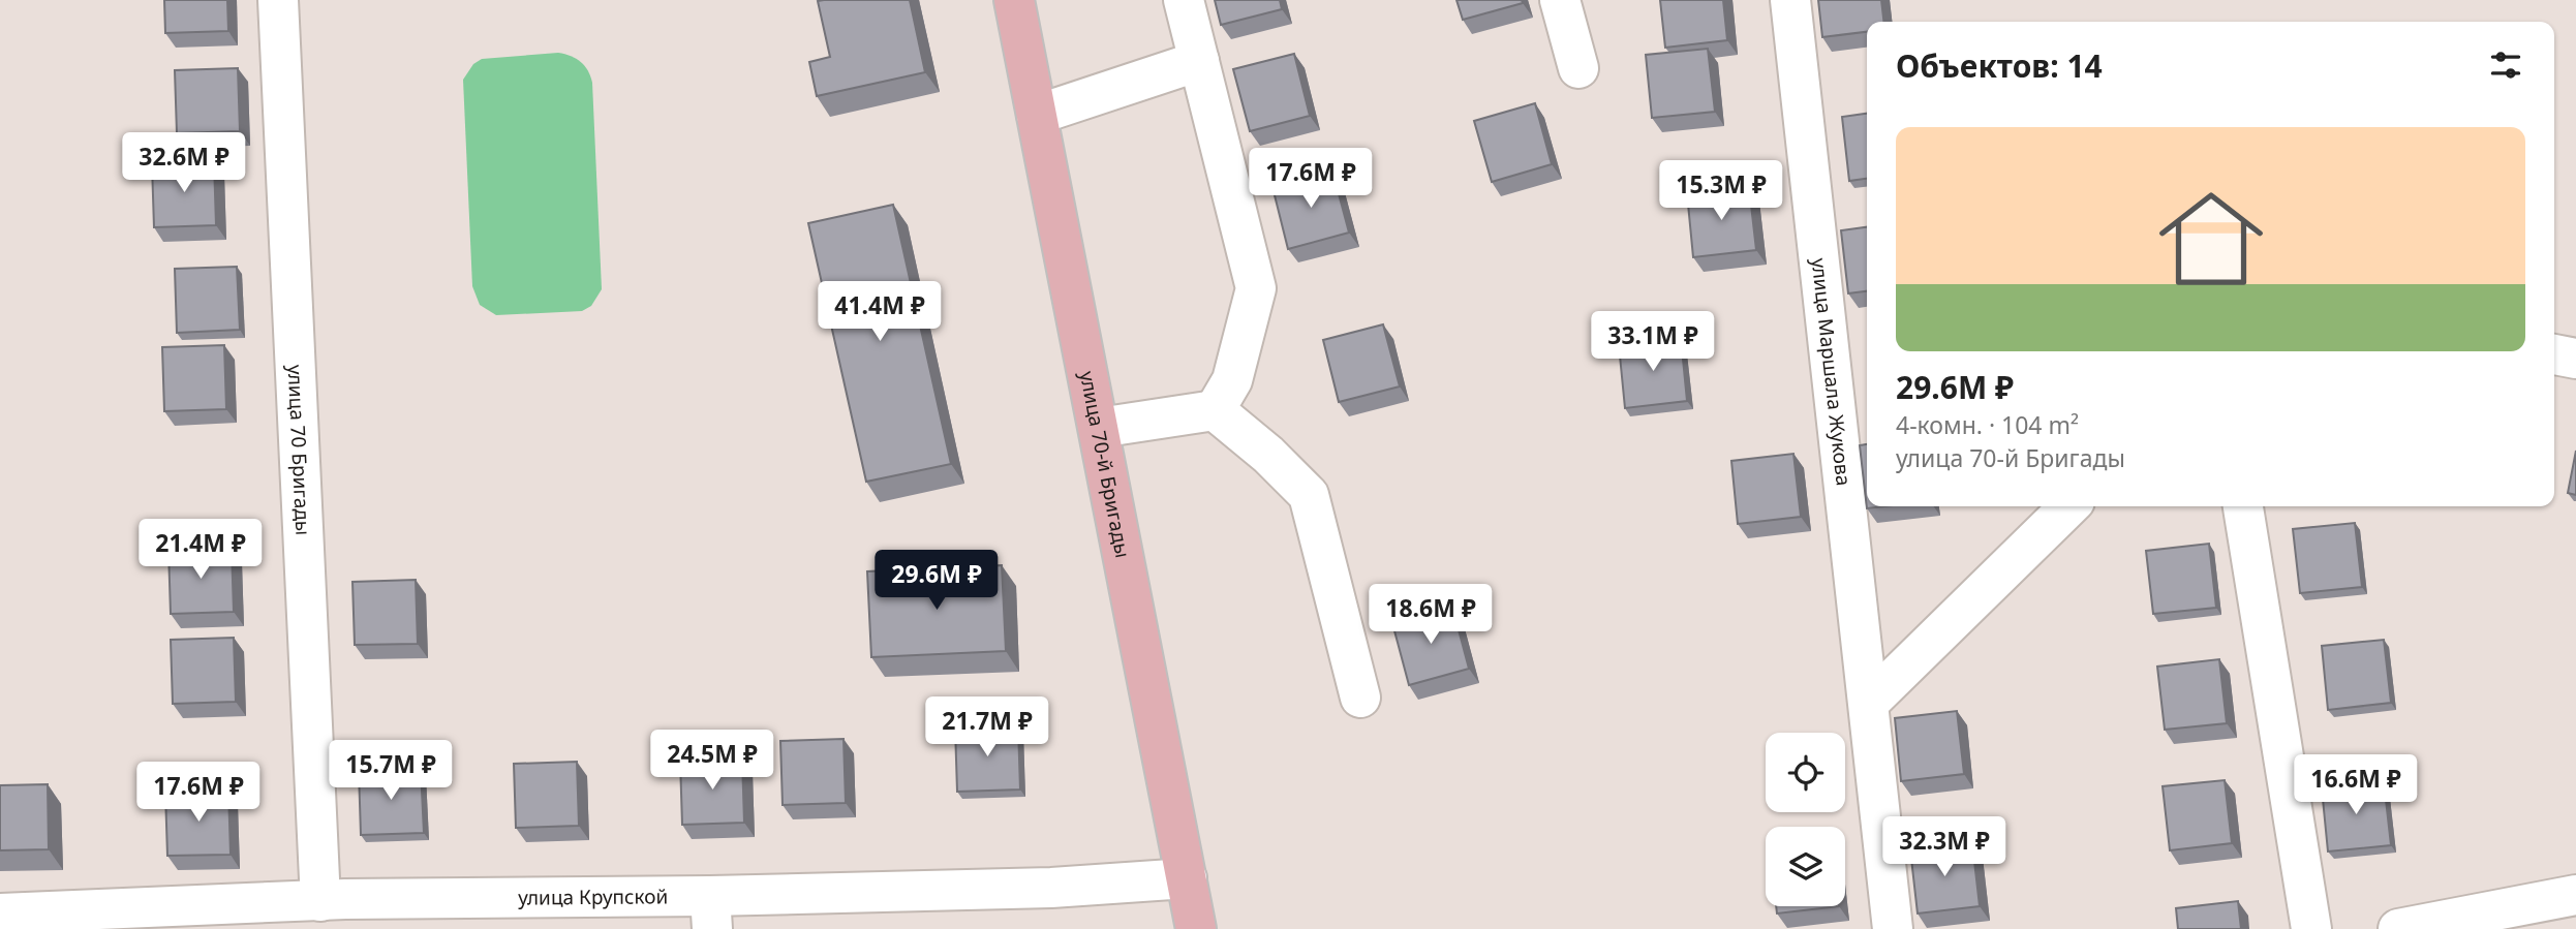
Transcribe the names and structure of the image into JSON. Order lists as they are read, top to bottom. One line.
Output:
{"streets":{"main road":["улица 70-й Бригады"],"street":["улица Маршала Жукова","улица 70 Бригады","улица Крупской"]},"crossings":[["улица 70 Бригады","улица Крупской"],["улица 70-й Бригады","улица Крупской"]],"page":{"heading":"Объектов: 14","list":[{"name":"29.6M ₽","note":"4-комн. · 104 m² · улица 70-й Бригады"}],"price":["32.6M ₽","17.6M ₽","15.3M ₽","41.4M ₽","33.1M ₽","21.4M ₽","29.6M ₽","18.6M ₽","21.7M ₽","24.5M ₽","15.7M ₽","16.6M ₽","17.6M ₽","32.3M ₽"]}}
